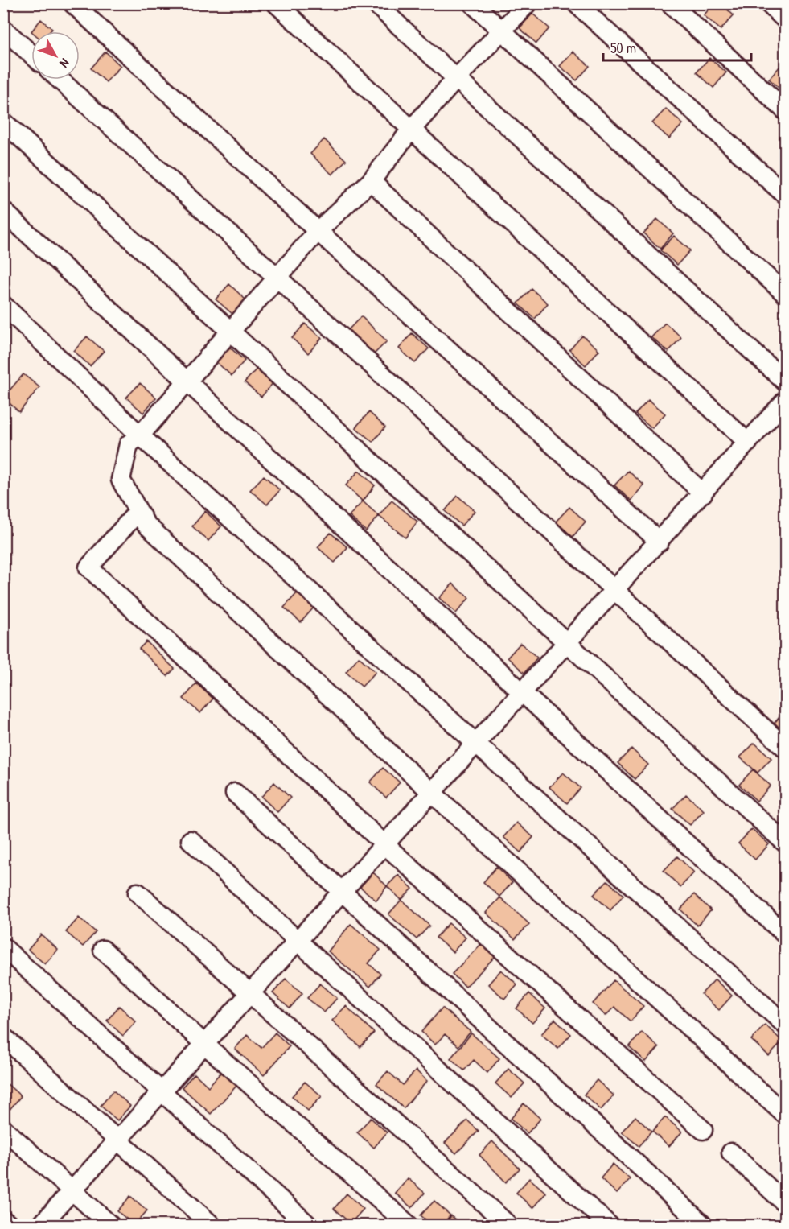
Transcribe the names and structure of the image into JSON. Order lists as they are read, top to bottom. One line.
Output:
{"scale_bar":"50 m","north":"bottom right"}
